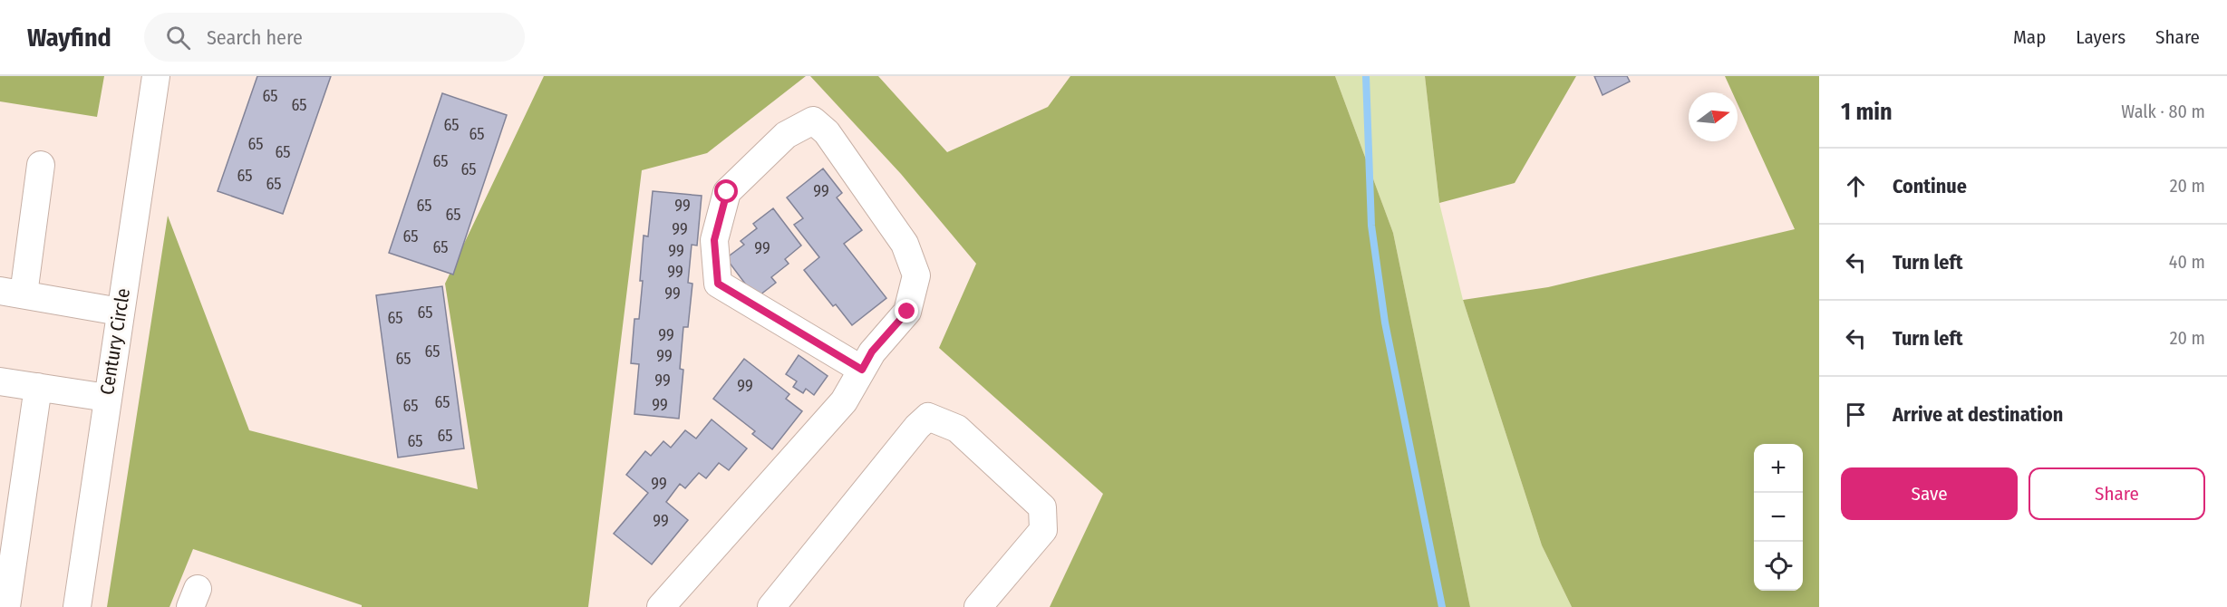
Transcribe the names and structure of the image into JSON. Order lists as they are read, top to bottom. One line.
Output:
{"streets":{"street":["Century Circle"]},"house_numbers":["65","65","65","65","65","65","65","65","65","65","99","65","99","65","99","65","65","99","99","99","99","65","65","99","65","99","65","99","99","65","99","65","65","65","99","99"],"north":"right","page":{"header":"Wayfind","search":"Search here","nav":["Map","Layers","Share"],"heading":["1 min","Walk · 80 m"],"list":[["Continue","20 m"],["Turn left","40 m"],["Turn left","20 m"],"Arrive at destination"],"map_buttons":["+","−"],"buttons":["Save","Share"]}}
